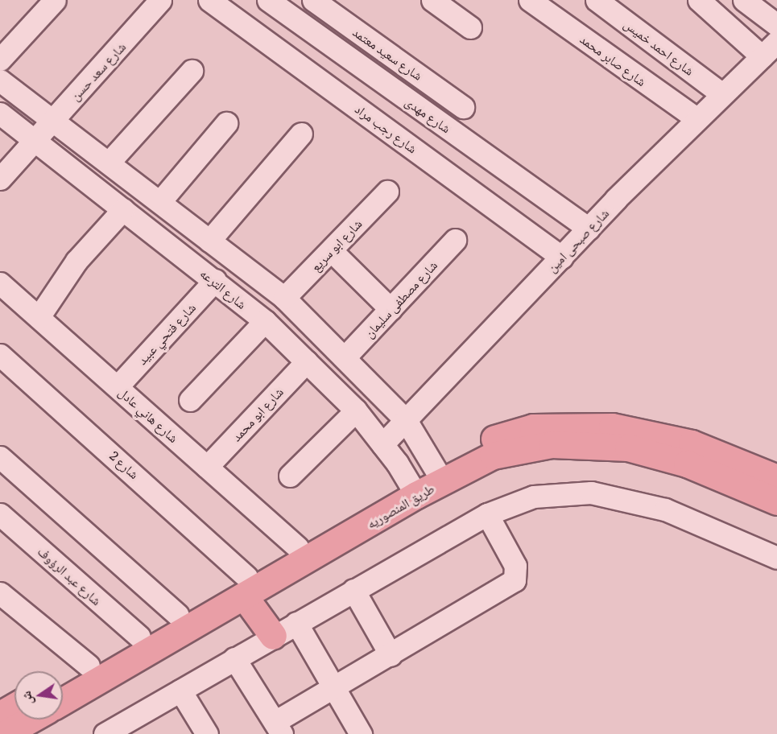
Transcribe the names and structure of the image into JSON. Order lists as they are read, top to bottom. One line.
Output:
{"streets":{"main road":["طريق المنصوريه"],"street":["شارع احمد خميس","شارع سعيد معتمد","شارع صابر محمد","شارع سعد حسن","شارع مهدى","شارع رجب مراد","شارع صبحى امين","شارع ابو سريع","شارع الترعه","شارع مصطفى سليمان","شارع فتحي عبيد","شارع ابو محمد","شارع هاني عادل","شارع 2","شارع عبد الرؤوف"]},"crossings":[["شارع احمد خميس","شارع صبحى امين"],["شارع صابر محمد","شارع صبحى امين"],["شارع سعد حسن","شارع الترعه"],["شارع مهدى","شارع صبحى امين"],["شارع رجب مراد","شارع صبحى امين"],["شارع صبحى امين","شارع الترعه"],["شارع الترعه","شارع فتحي عبيد"],["شارع الترعه","شارع ابو محمد"],["شارع الترعه","طريق المنصوريه"],["شارع فتحي عبيد","شارع هاني عادل"],["شارع ابو محمد","شارع هاني عادل"],["شارع هاني عادل","طريق المنصوريه"],["شارع 2","طريق المنصوريه"],["طريق المنصوريه","شارع عبد الرؤوف"]],"north":"left"}
